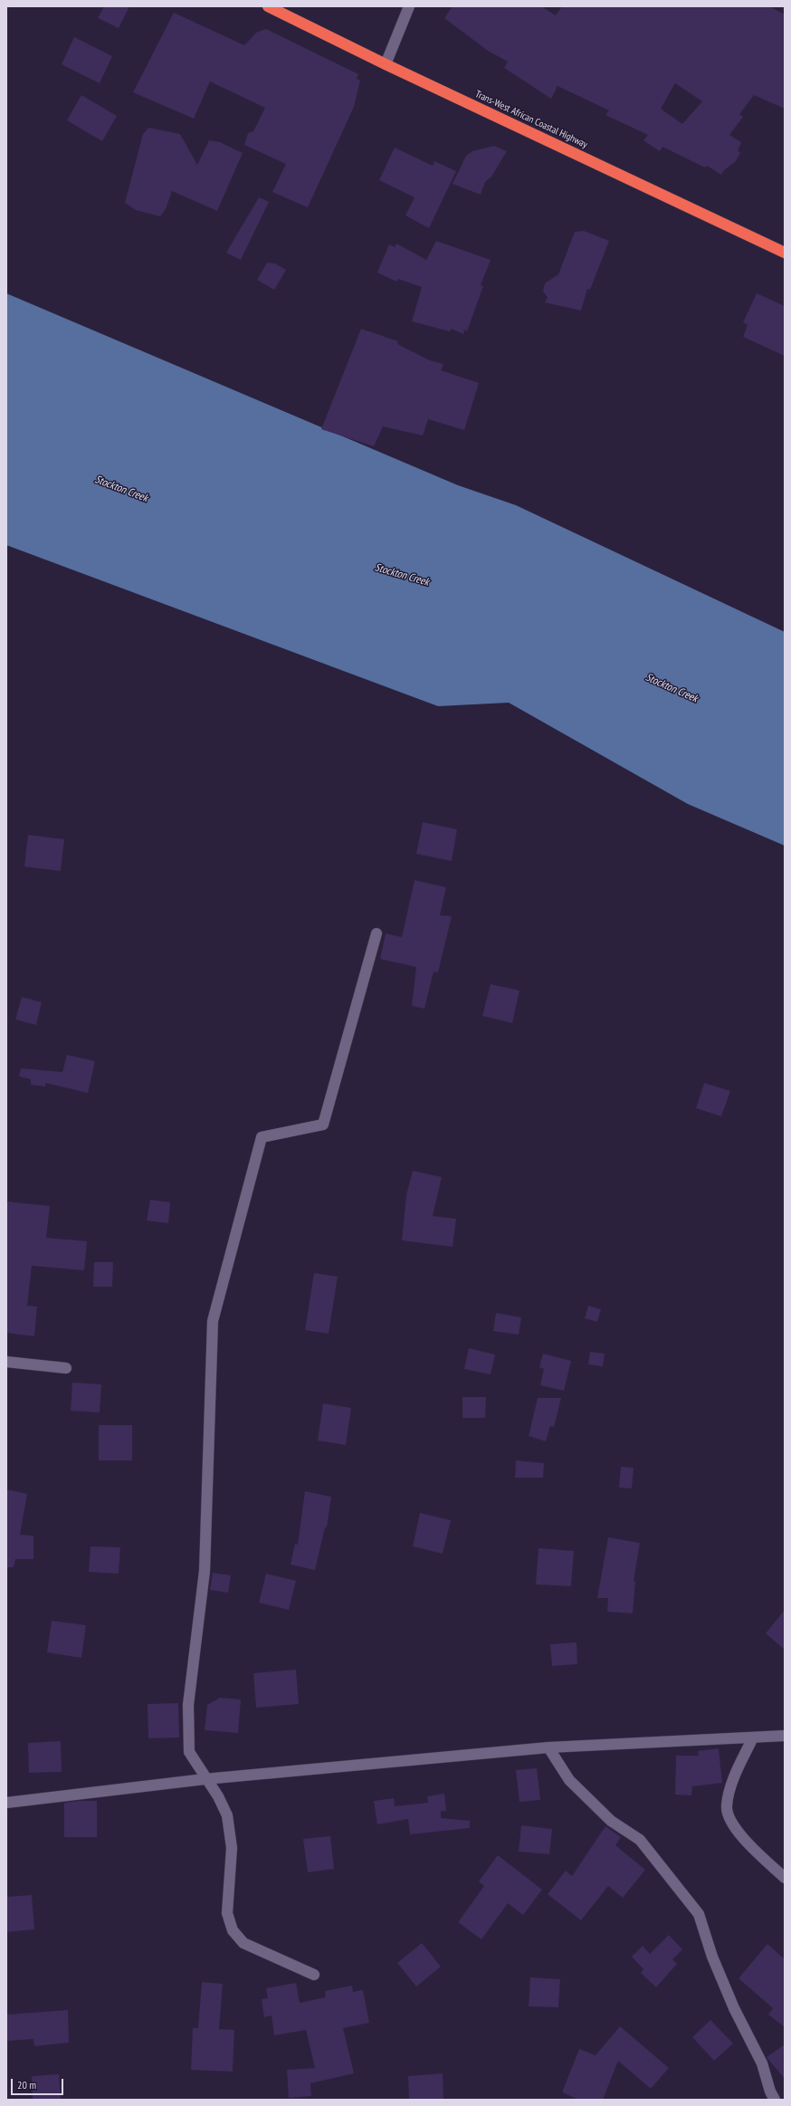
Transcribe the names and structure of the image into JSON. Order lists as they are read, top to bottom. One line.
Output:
{"streets":{"highway":["Trans-West African Coastal Highway"]},"water":["Stockton Creek"],"scale_bar":"20 m"}
